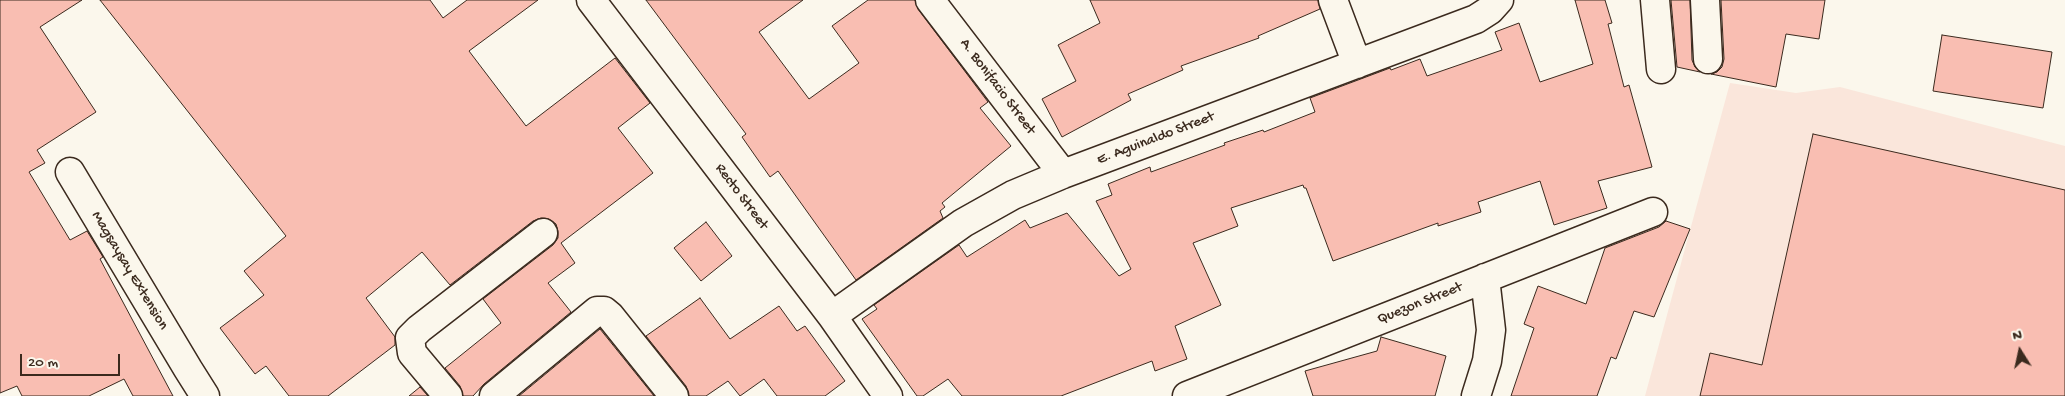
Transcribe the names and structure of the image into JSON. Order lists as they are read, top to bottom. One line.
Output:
{"streets":{"street":["A. Bonifacio Street","E. Aguinaldo Street","Recto Street","Magsaysay Extension","Quezon Street"]},"crossings":[["A. Bonifacio Street","E. Aguinaldo Street"],["E. Aguinaldo Street","Recto Street"]],"scale_bar":"20 m","north":"top"}
